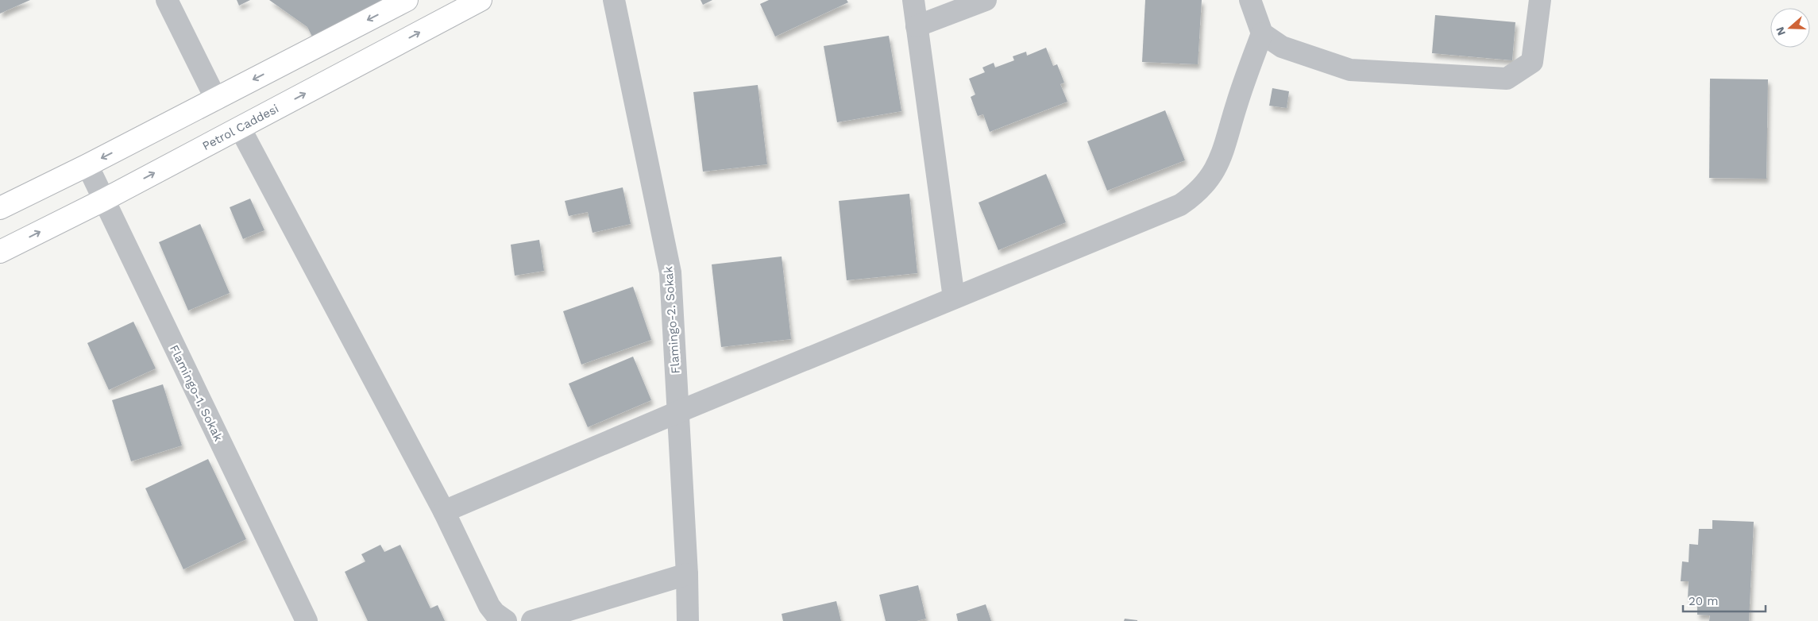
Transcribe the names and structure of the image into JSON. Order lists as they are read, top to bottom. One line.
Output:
{"streets":{"main road":["Petrol Caddesi"],"street":["Flamingo-2. Sokak","Flamingo-1. Sokak"]},"crossings":[["Petrol Caddesi","Flamingo-1. Sokak"]],"scale_bar":"20 m","north":"left"}
